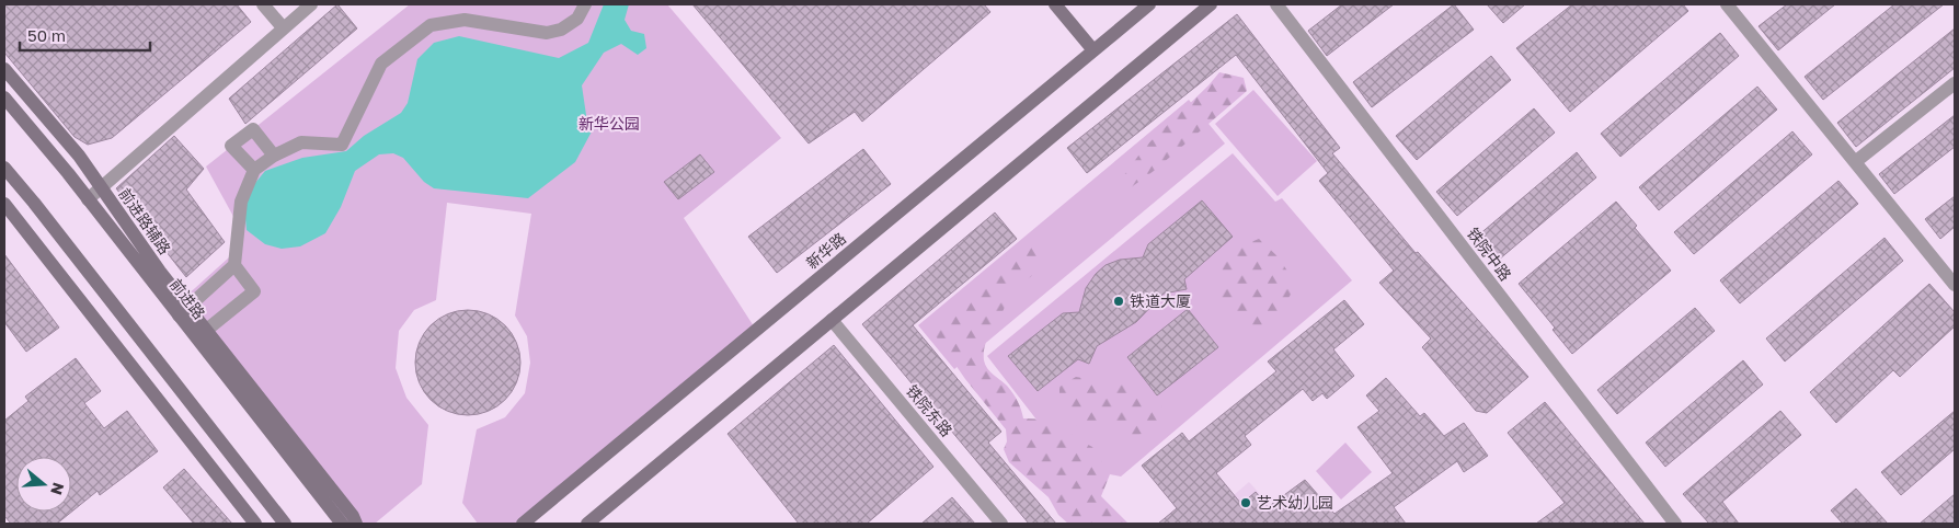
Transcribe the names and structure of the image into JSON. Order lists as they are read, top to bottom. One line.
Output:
{"streets":{"main road":["前进路辅路","新华路","前进路"],"street":["铁院中路","铁院东路"]},"crossings":[["前进路辅路","前进路"]],"parks":["新华公园"],"places":["铁道大厦","艺术幼儿园"],"scale_bar":"50 m","north":"right"}
